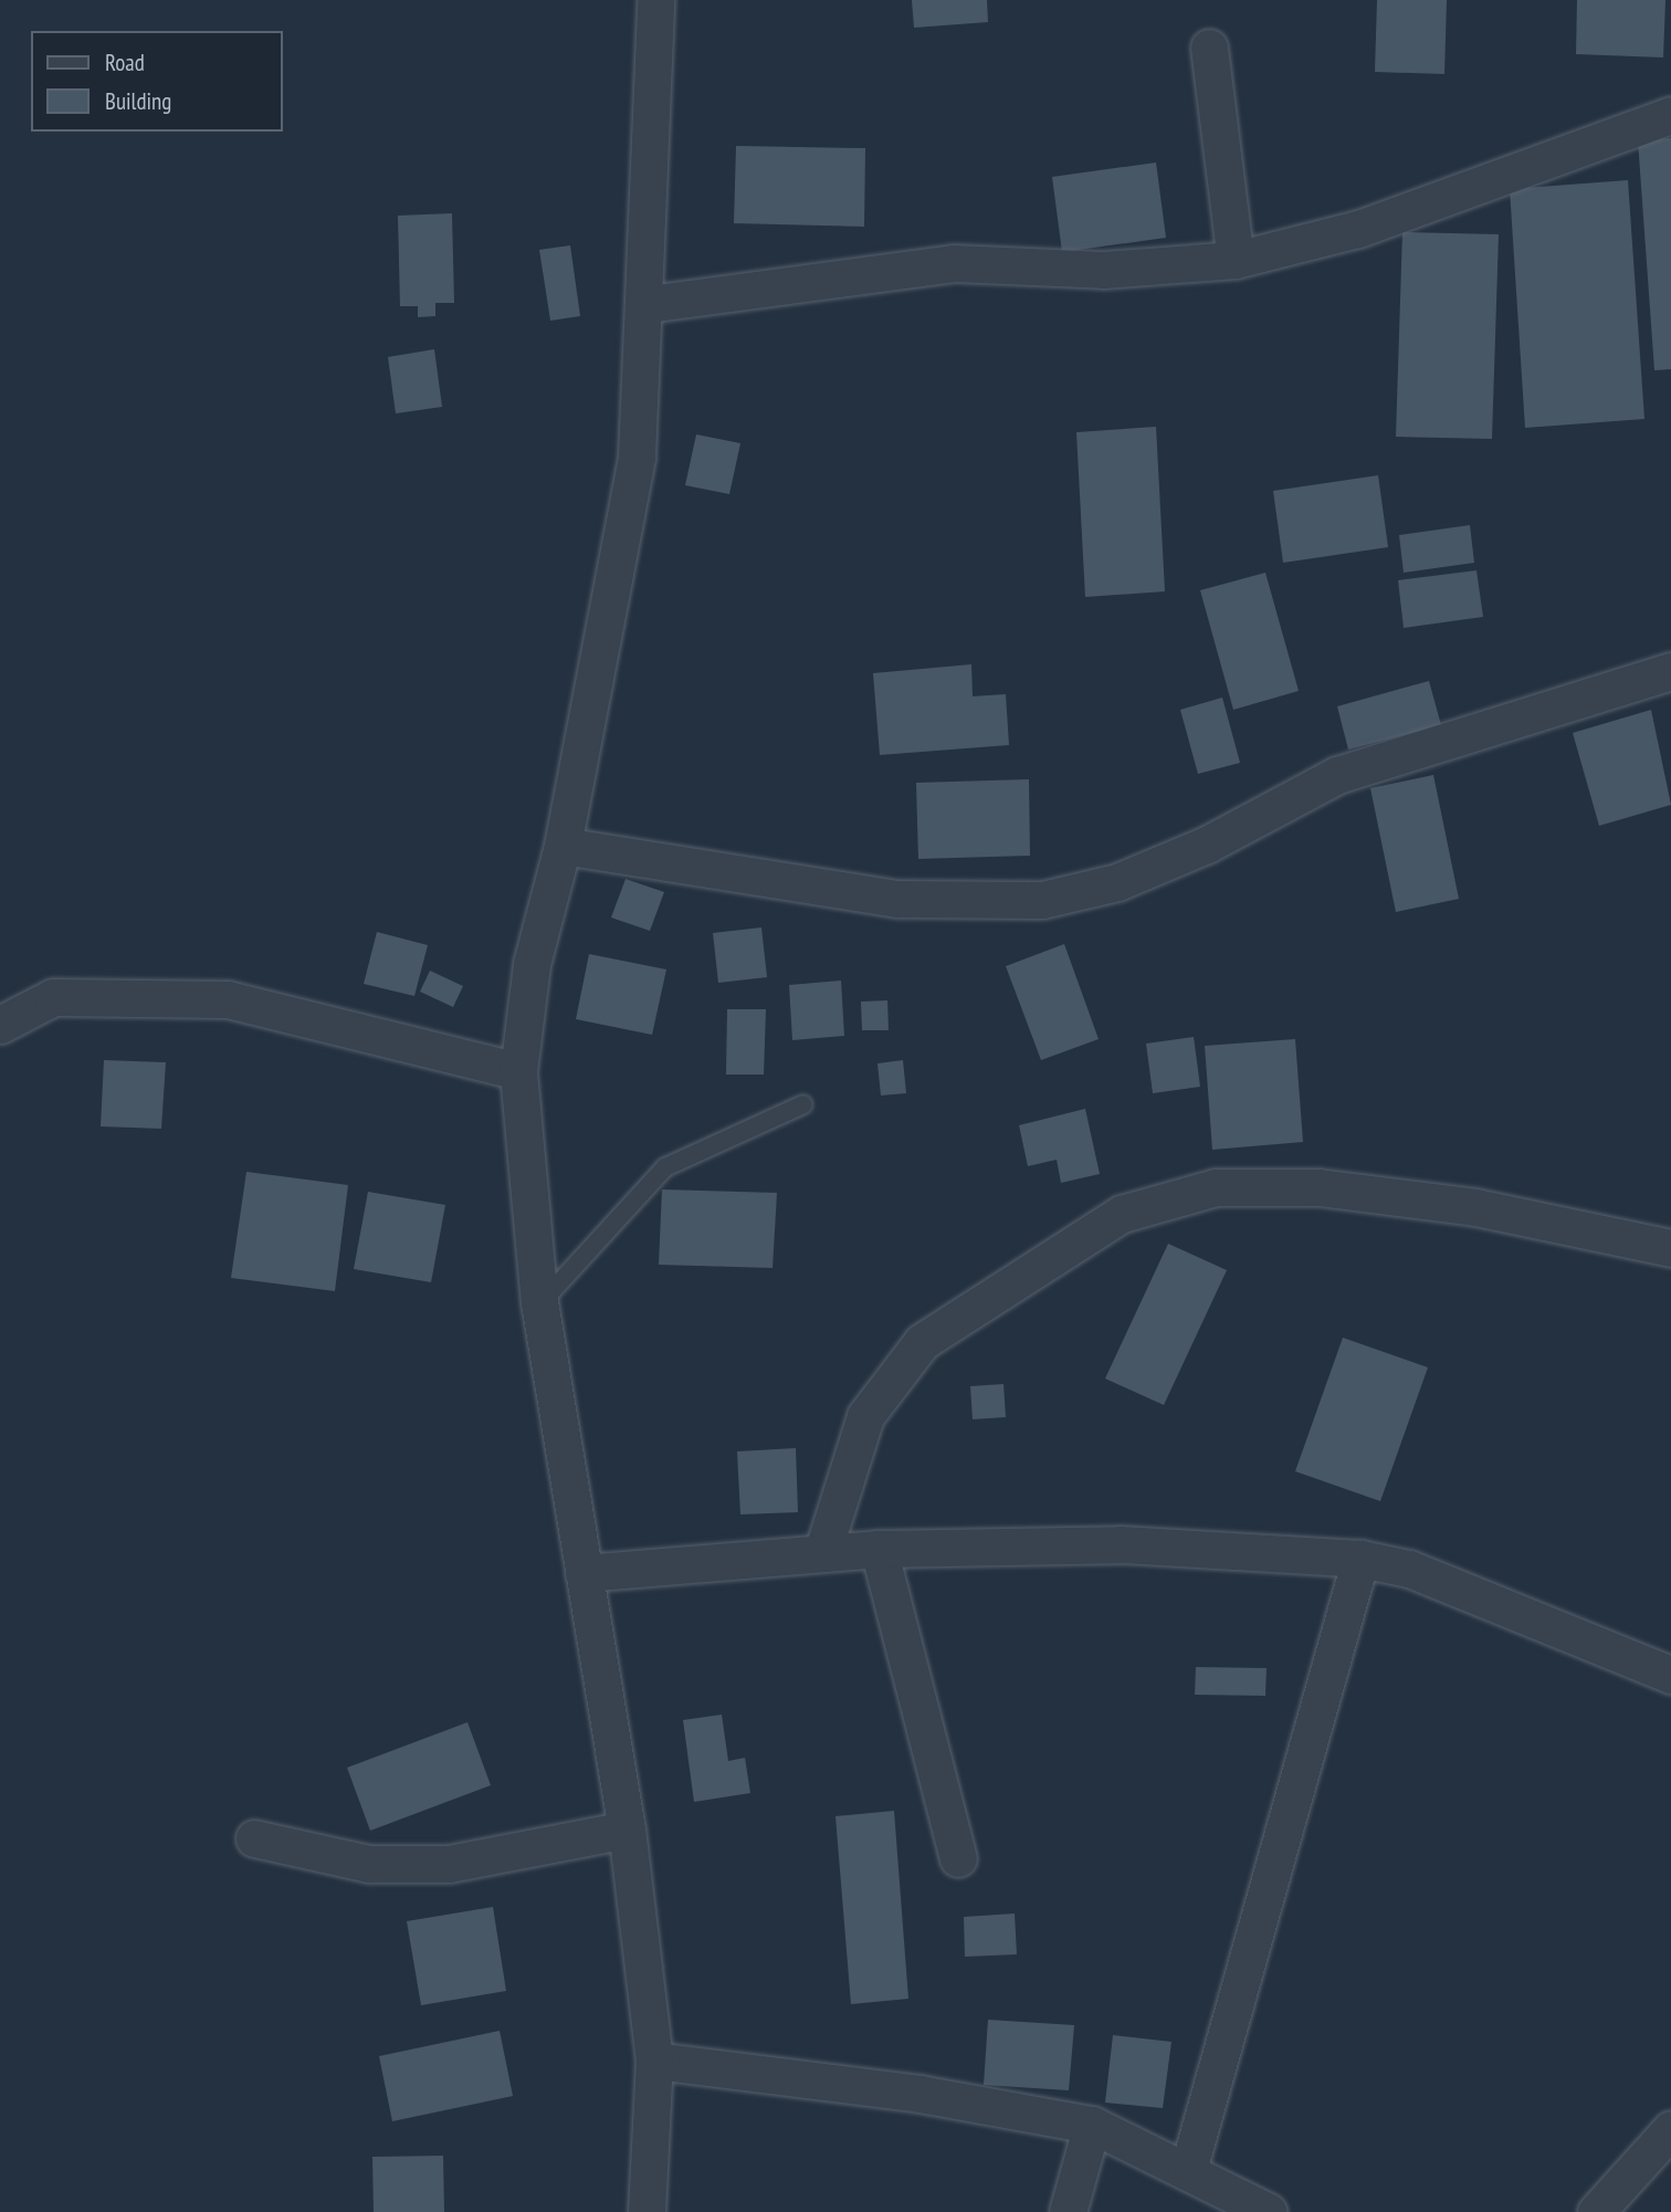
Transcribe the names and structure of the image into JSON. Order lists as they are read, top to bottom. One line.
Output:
{"legend":["Road","Building"]}
